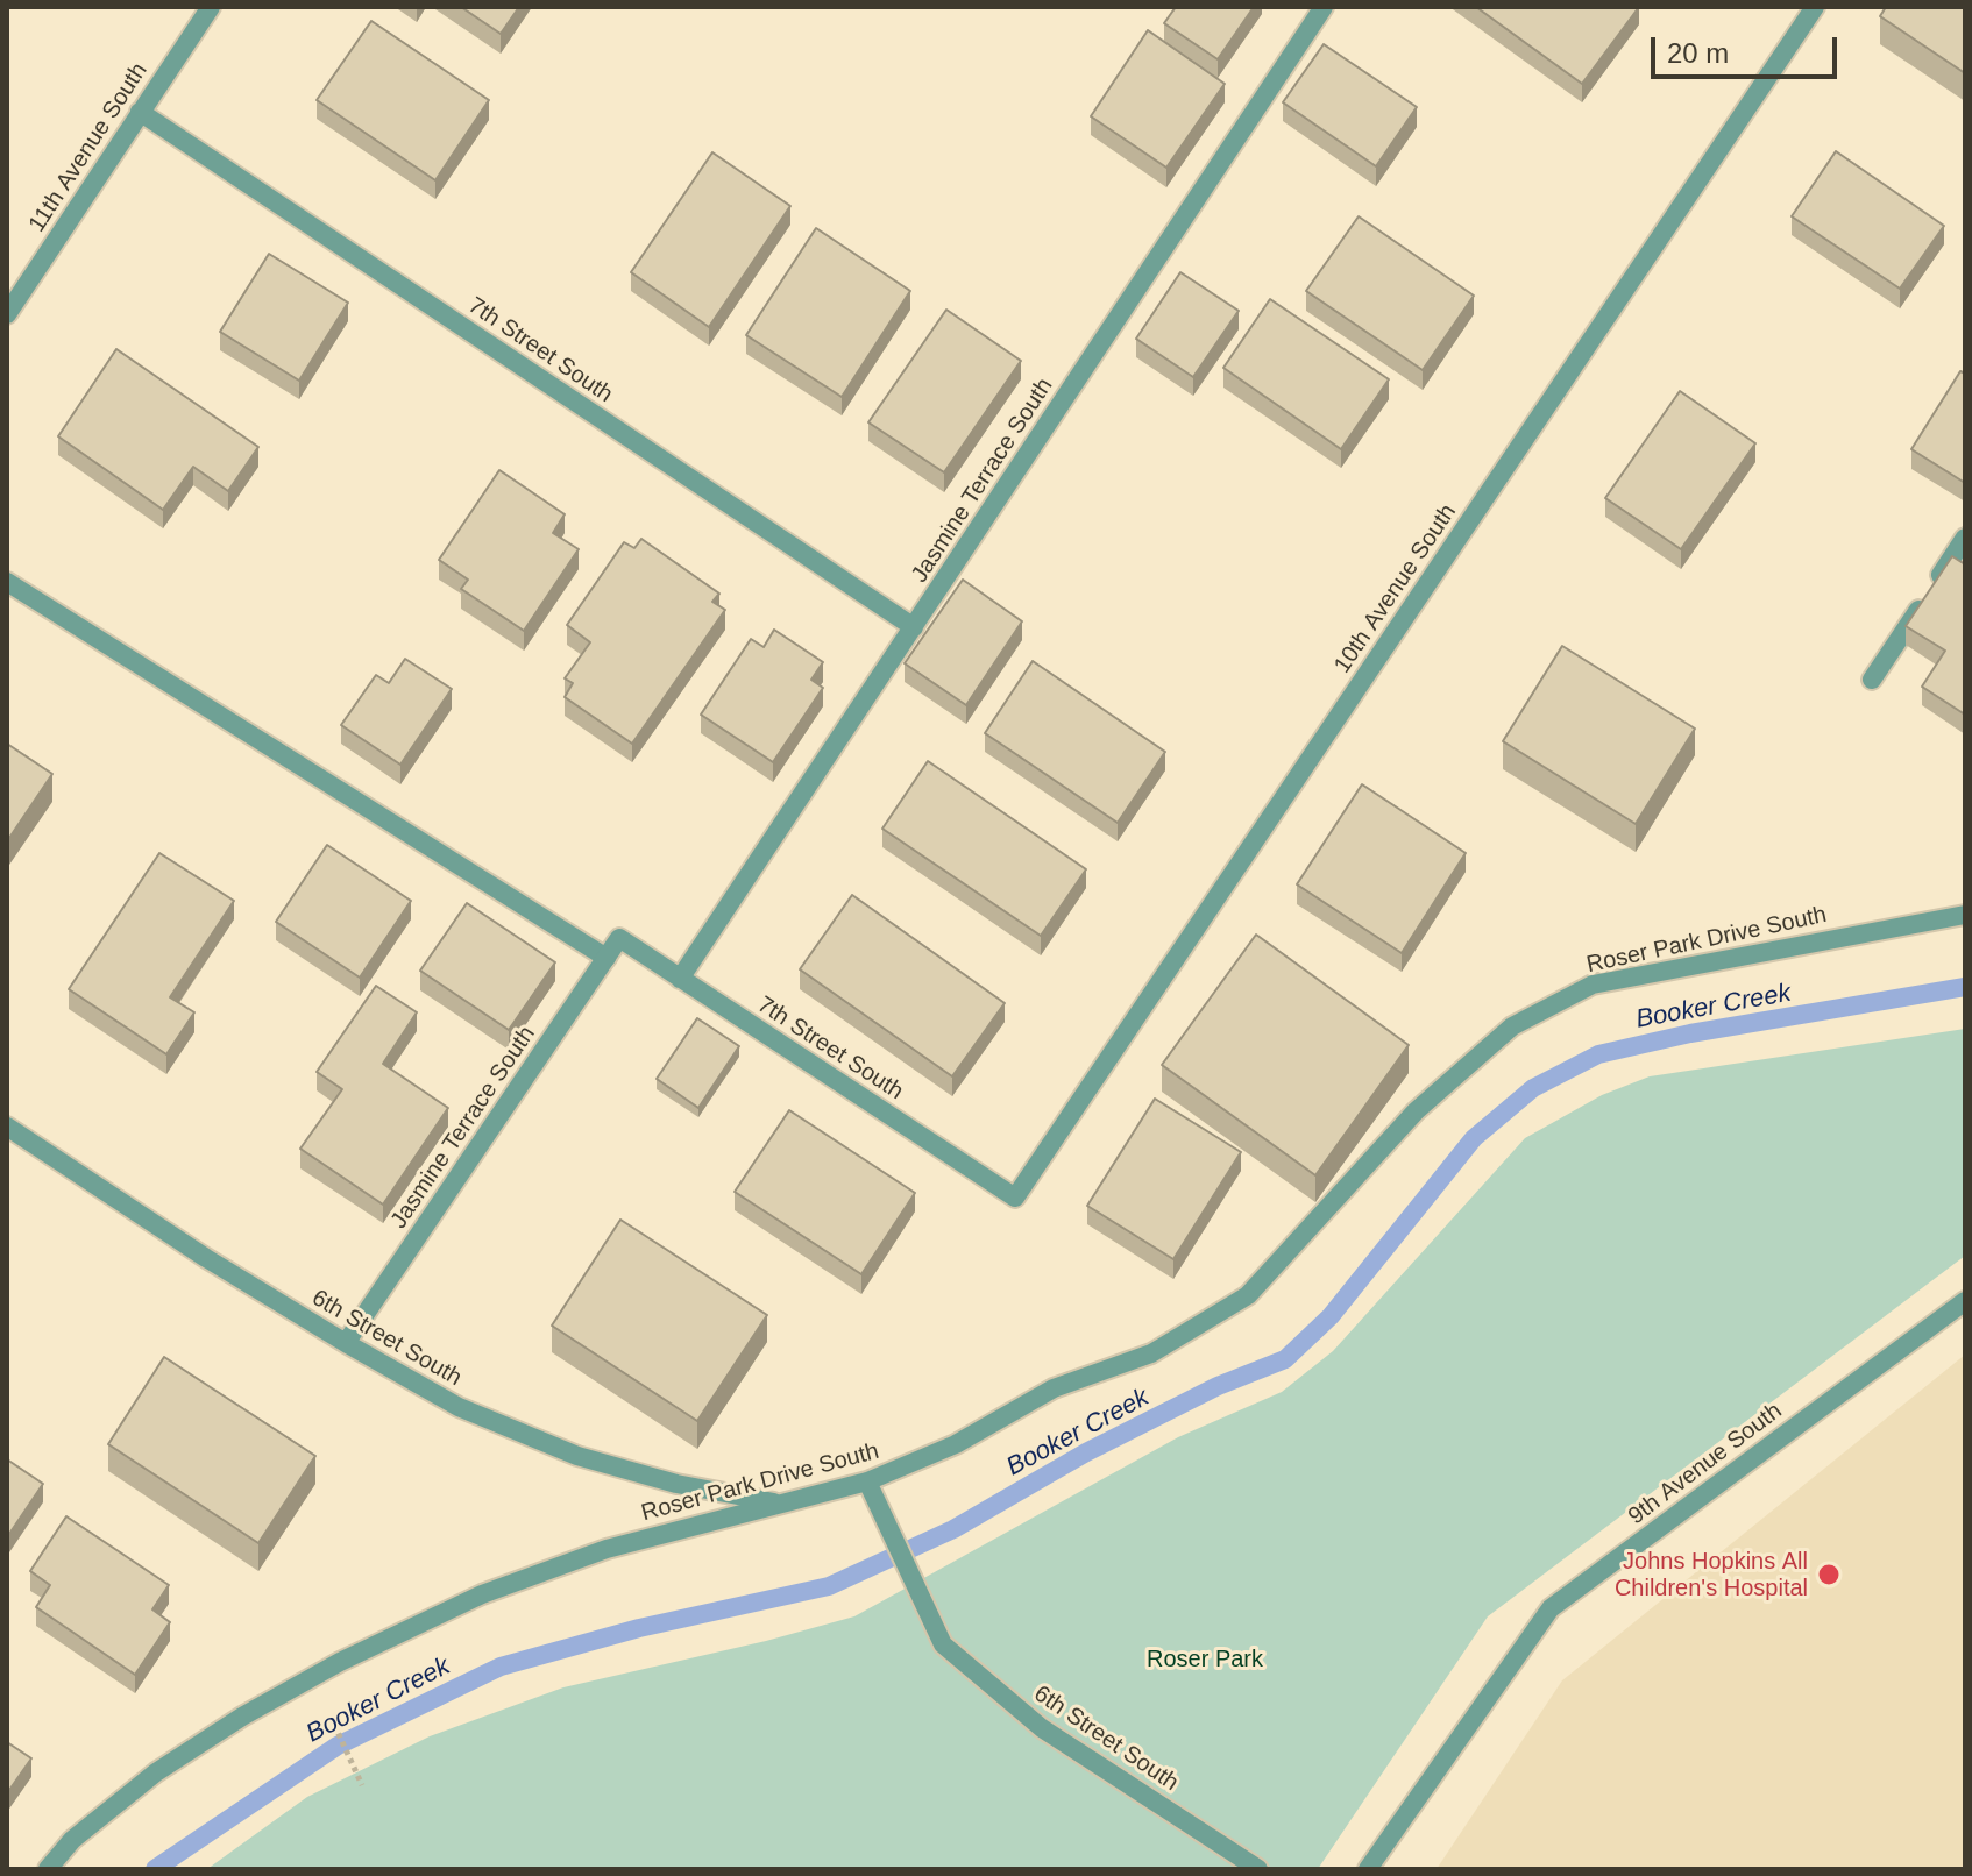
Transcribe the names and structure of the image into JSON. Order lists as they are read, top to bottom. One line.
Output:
{"streets":{"street":["11th Avenue South","7th Street South","Jasmine Terrace South","10th Avenue South","Roser Park Drive South","6th Street South","9th Avenue South"]},"crossings":[["11th Avenue South","7th Street South"],["7th Street South","Jasmine Terrace South"],["7th Street South","10th Avenue South"],["Jasmine Terrace South","6th Street South"],["Roser Park Drive South","6th Street South"]],"water":["Booker Creek"],"parks":["Roser Park"],"places":["Johns Hopkins All Children's Hospital"],"scale_bar":"20 m"}
